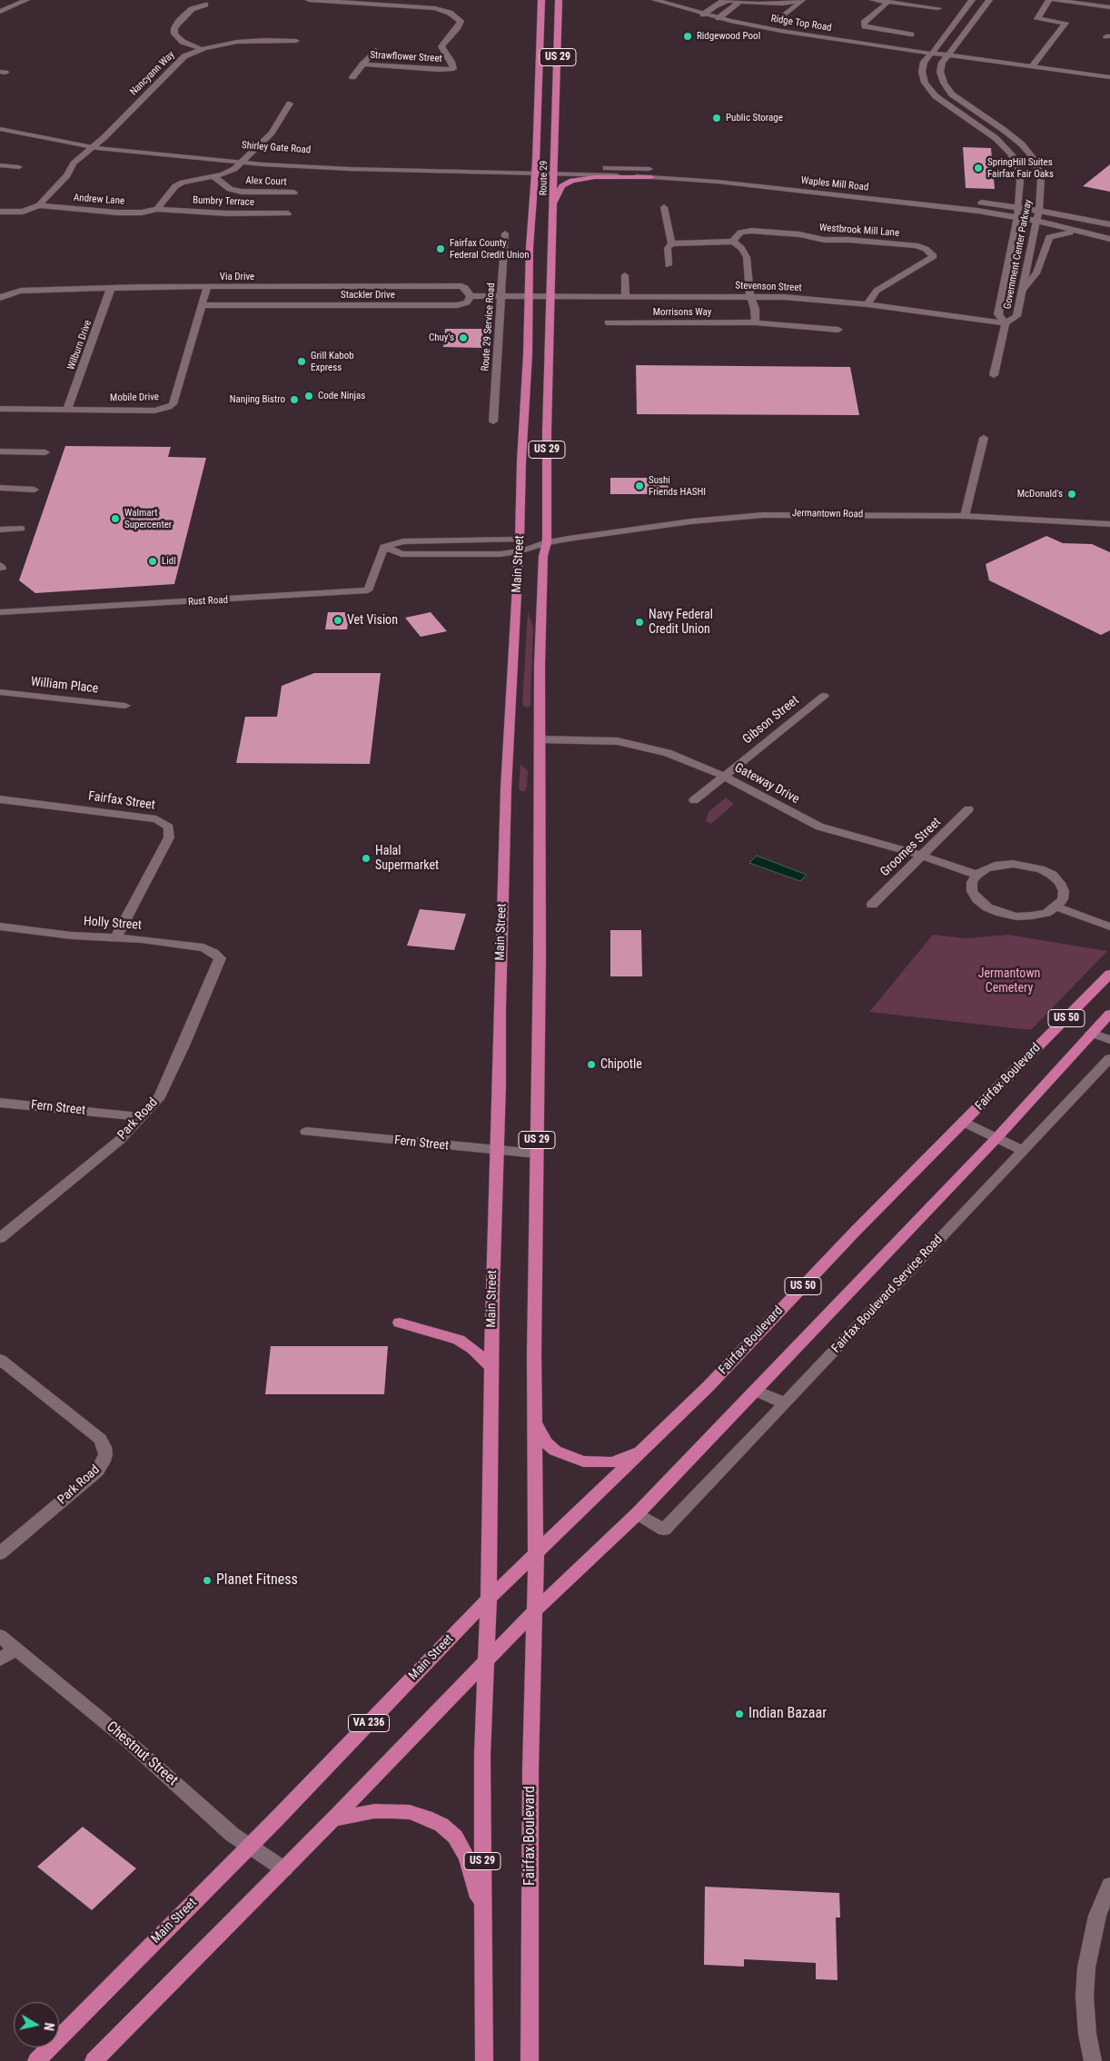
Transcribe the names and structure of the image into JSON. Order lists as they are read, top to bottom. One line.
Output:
{"streets":{"main road":["US 29","Route 29","Main Street","US 50","Fairfax Boulevard","VA 236"],"street":["Ridge Top Road","Strawflower Street","Nancyann Way","Shirley Gate Road","Alex Court","Waples Mill Road","Andrew Lane","Bumbry Terrace","Westbrook Mill Lane","Government Center Parkway","Via Drive","Stevenson Street","Stackler Drive","Morrisons Way","Route 29 Service Road","Wilburn Drive","Mobile Drive","Jermantown Road","Rust Road","William Place","Gibson Street","Gateway Drive","Fairfax Street","Groomes Street","Holly Street","Fern Street","Park Road","Fairfax Boulevard Service Road","Chestnut Street"]},"crossings":[["Ridge Top Road","Government Center Parkway"],["US 29","Main Street"],["US 29","Fairfax Boulevard"],["Nancyann Way","Shirley Gate Road"],["Nancyann Way","Andrew Lane"],["Shirley Gate Road","Route 29"],["Shirley Gate Road","Waples Mill Road"],["Shirley Gate Road","Andrew Lane"],["Route 29","Waples Mill Road"],["Route 29","Stevenson Street"],["Route 29","Stackler Drive"],["Route 29","Main Street"],["Waples Mill Road","Government Center Parkway"],["Andrew Lane","Bumbry Terrace"],["Westbrook Mill Lane","Stevenson Street"],["Government Center Parkway","Stevenson Street"],["Via Drive","Stackler Drive"],["Via Drive","Wilburn Drive"],["Via Drive","Mobile Drive"],["Stevenson Street","Stackler Drive"],["Stackler Drive","Route 29 Service Road"],["Stackler Drive","Mobile Drive"],["Wilburn Drive","Mobile Drive"],["Jermantown Road","Main Street"],["Main Street","Gateway Drive"],["Main Street","US 50"],["Main Street","Fairfax Boulevard"],["Main Street","Fern Street"],["Main Street","Chestnut Street"],["Gibson Street","Gateway Drive"],["Gateway Drive","Groomes Street"],["Fairfax Street","Holly Street"],["Holly Street","Park Road"],["US 50","Fairfax Boulevard"],["US 50","Fairfax Boulevard Service Road"],["Fern Street","Park Road"]],"parks":["Jermantown Cemetery"],"places":["Ridgewood Pool","Public Storage","SpringHill Suites Fairfax Fair Oaks","Fairfax County Federal Credit Union","Chuy's","Grill Kabob Express","Code Ninjas","Nanjing Bistro","Sushi Friends HASHI","McDonald's","Walmart Supercenter","Lidl","Vet Vision","Navy Federal Credit Union","Halal Supermarket","Chipotle","Planet Fitness","Indian Bazaar"],"north":"right"}
